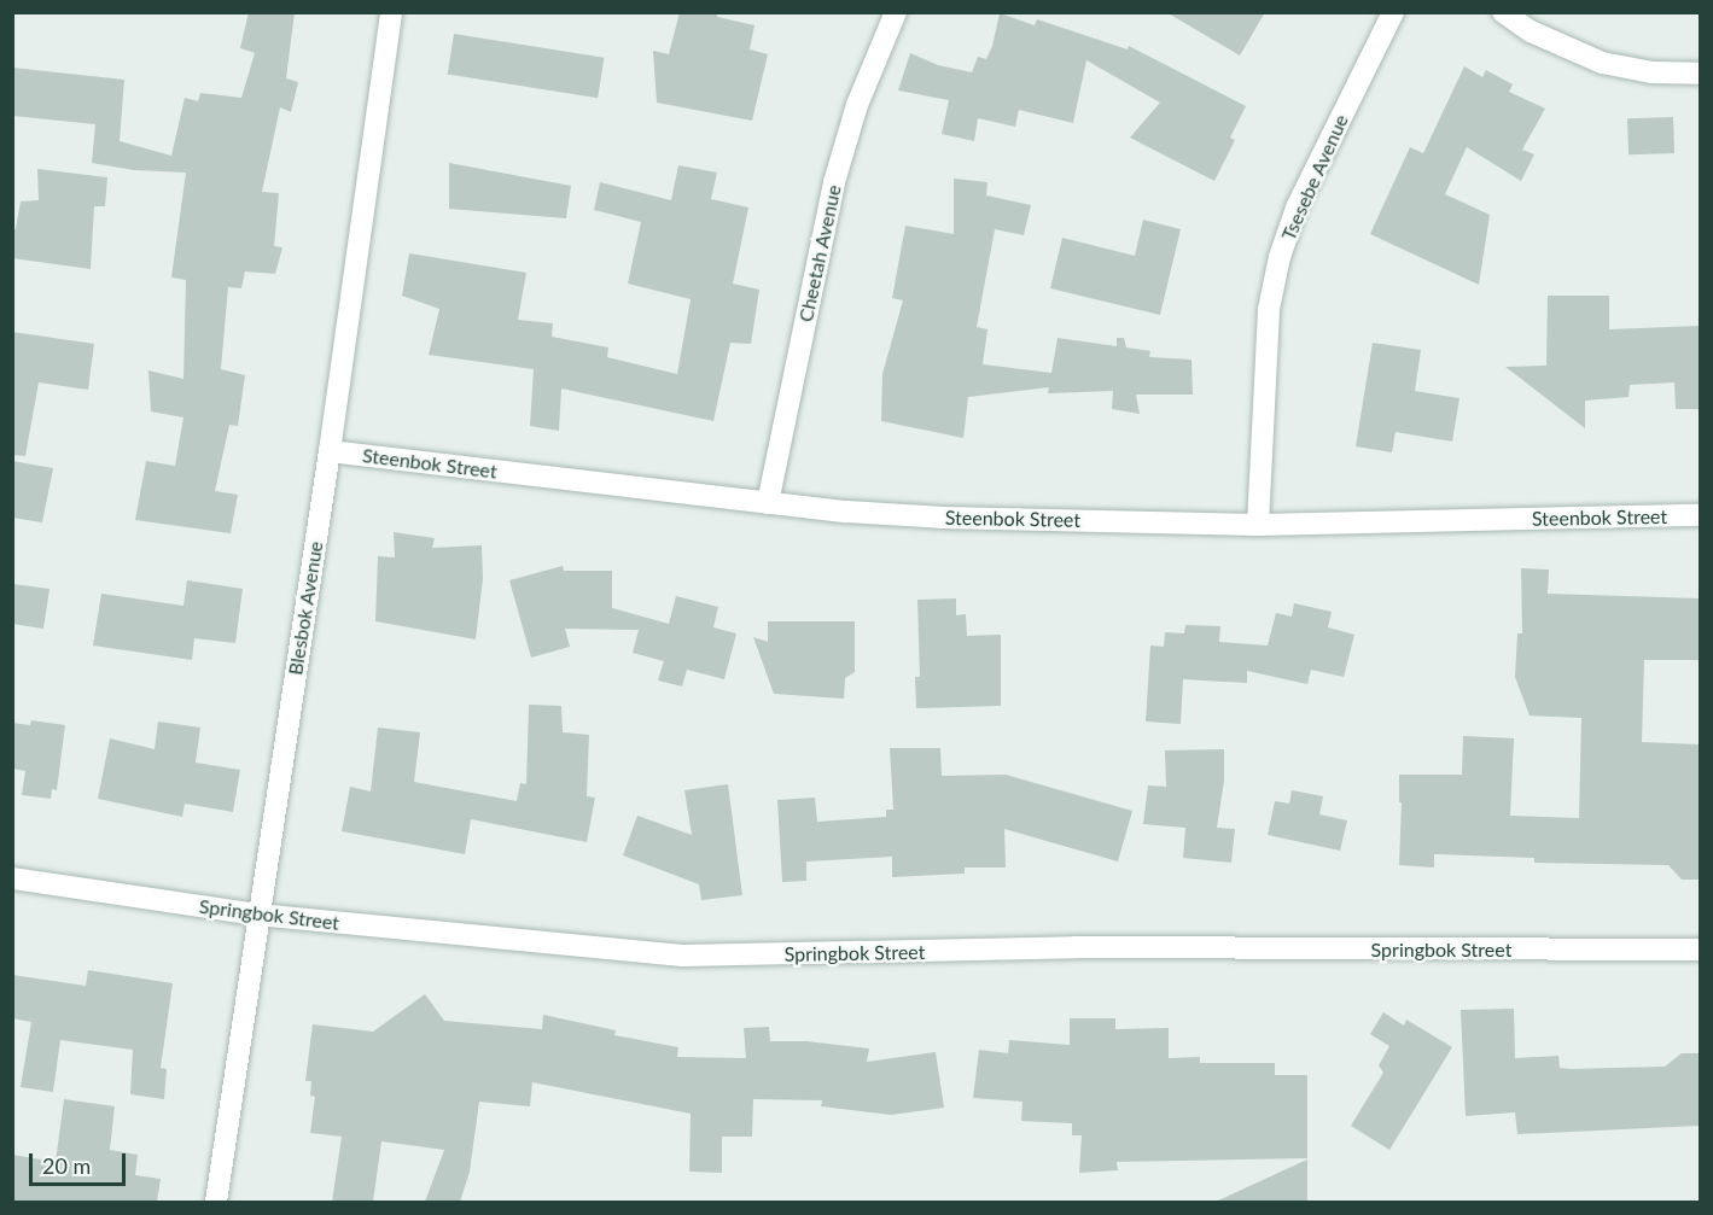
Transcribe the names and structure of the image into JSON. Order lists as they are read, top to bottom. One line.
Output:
{"streets":{"street":["Tsesebe Avenue","Cheetah Avenue","Steenbok Street","Blesbok Avenue","Springbok Street"]},"crossings":[["Tsesebe Avenue","Steenbok Street"],["Cheetah Avenue","Steenbok Street"],["Steenbok Street","Blesbok Avenue"],["Blesbok Avenue","Springbok Street"]],"scale_bar":"20 m"}
